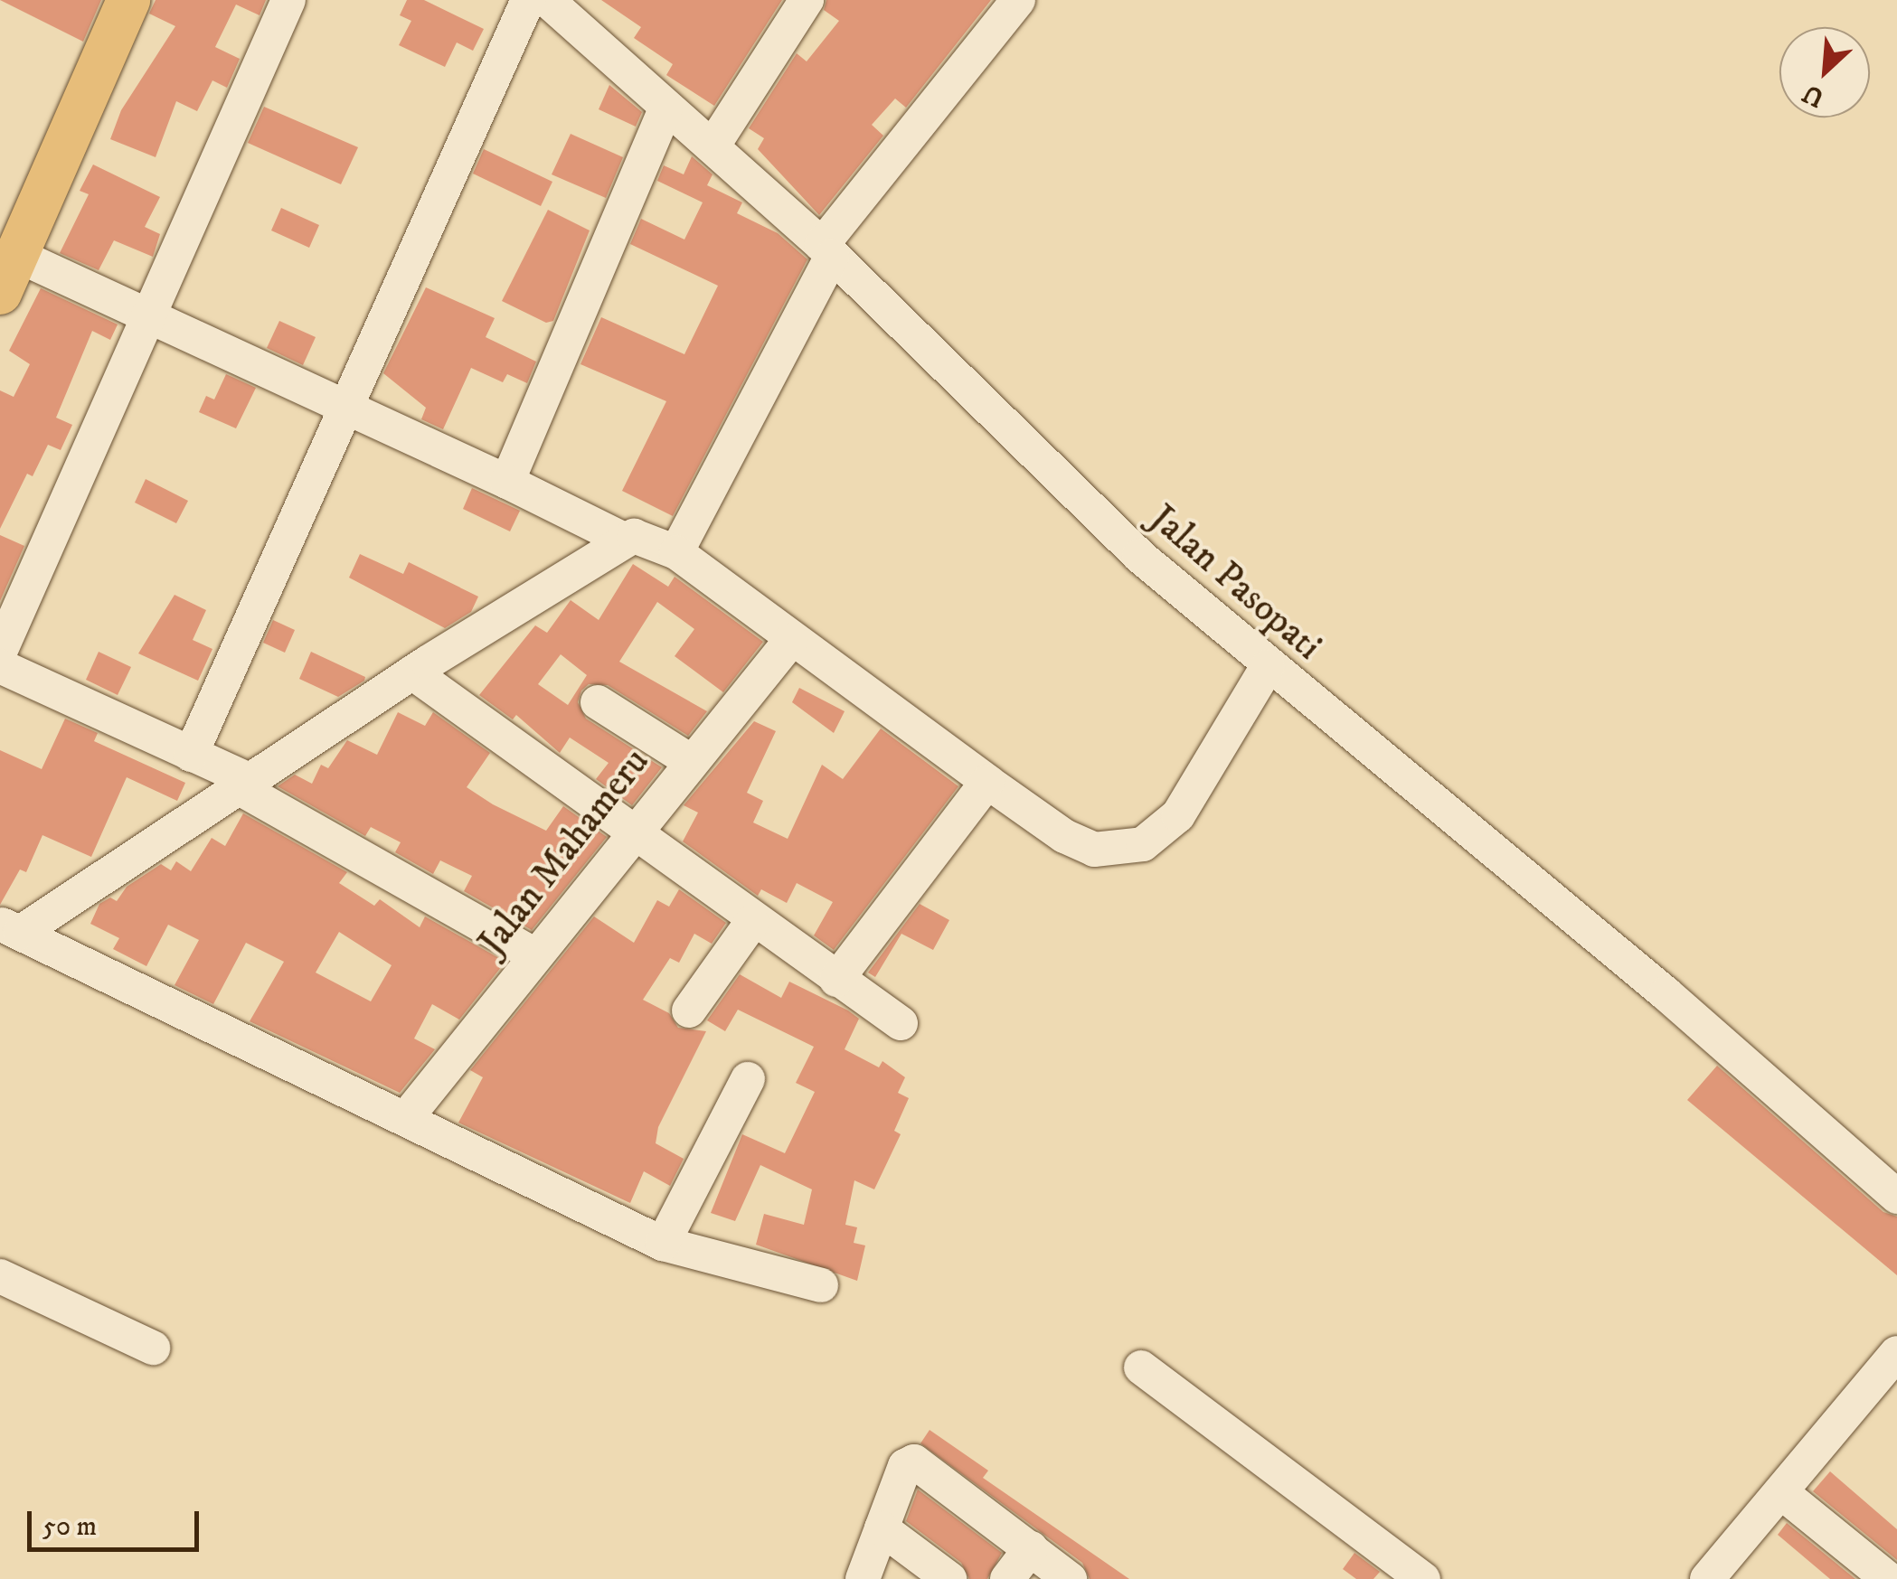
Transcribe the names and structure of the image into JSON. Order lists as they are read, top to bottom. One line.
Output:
{"streets":{"street":["Jalan Pasopati","Jalan Mahameru"]},"scale_bar":"50 m","north":"bottom left"}
